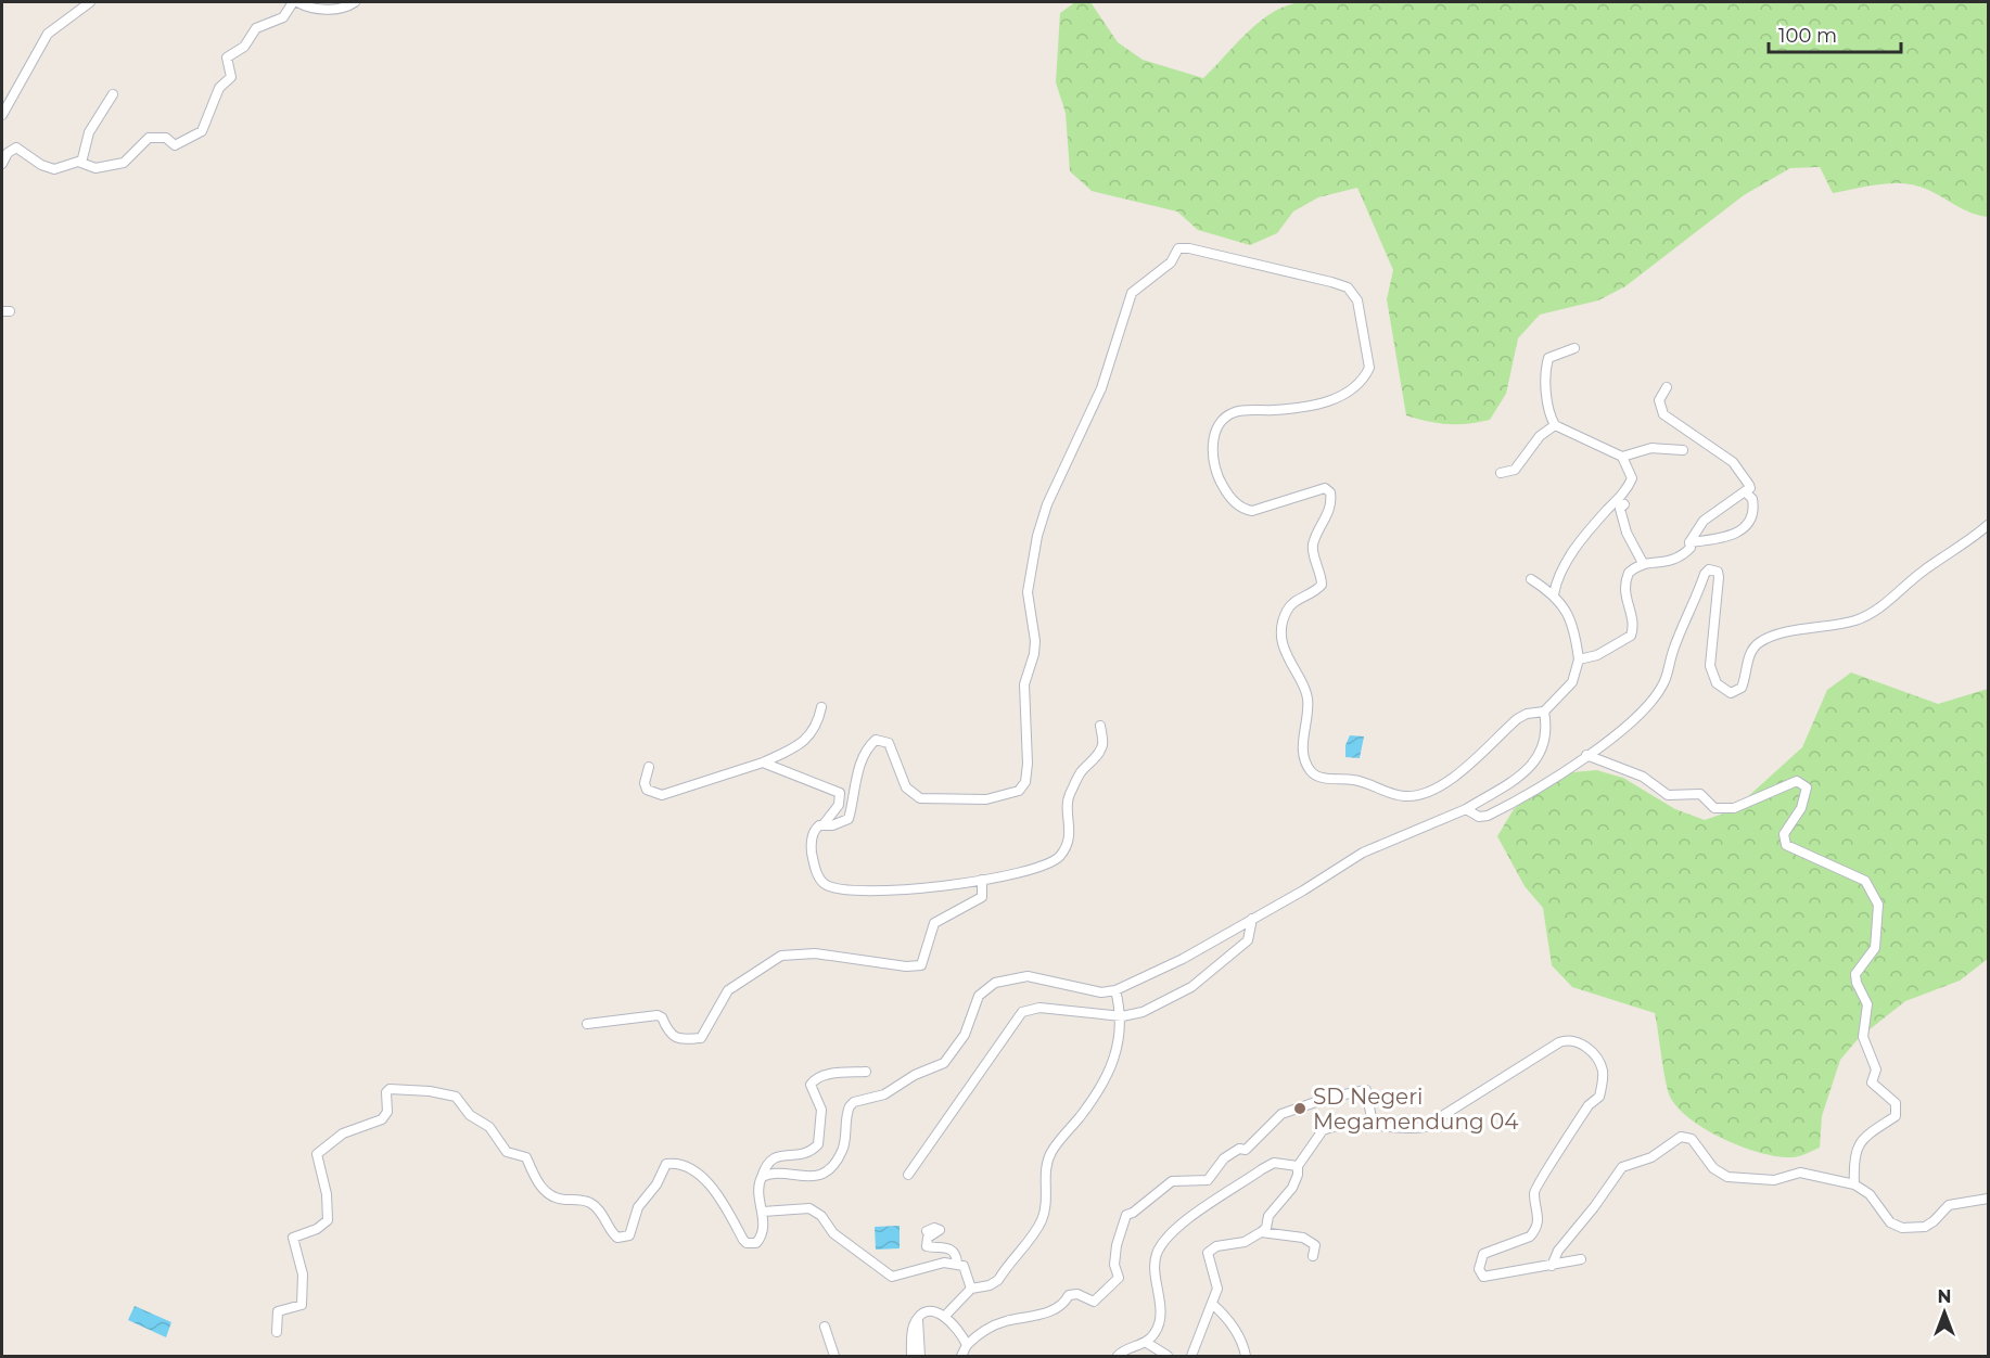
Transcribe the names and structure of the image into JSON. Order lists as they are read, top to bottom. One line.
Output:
{"places":["SD Negeri Megamendung 04"],"scale_bar":"100 m","north":"top"}
